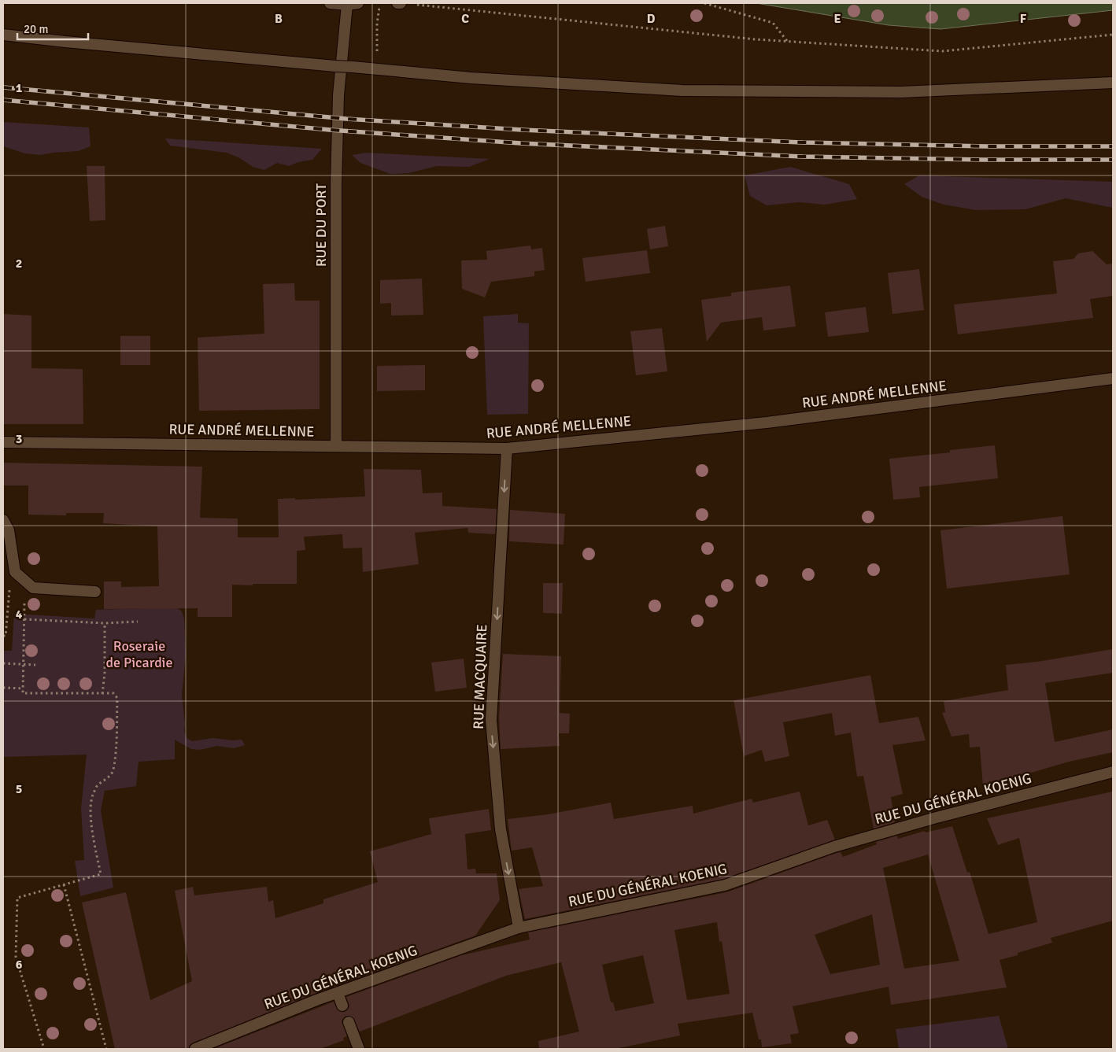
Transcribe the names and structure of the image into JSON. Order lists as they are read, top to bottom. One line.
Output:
{"streets":{"street":["RUE DU PORT","RUE ANDRÉ MELLENNE","RUE MACQUAIRE","RUE DU GÉNÉRAL KOENIG"]},"crossings":[["RUE DU PORT","RUE ANDRÉ MELLENNE"],["RUE ANDRÉ MELLENNE","RUE MACQUAIRE"],["RUE MACQUAIRE","RUE DU GÉNÉRAL KOENIG"]],"one_way":["RUE MACQUAIRE"],"parks":["Roseraie de Picardie"],"scale_bar":"20 m","grid":{"columns":["B","C","D","E","F"],"rows":["1","2","3","4","5","6"]}}
